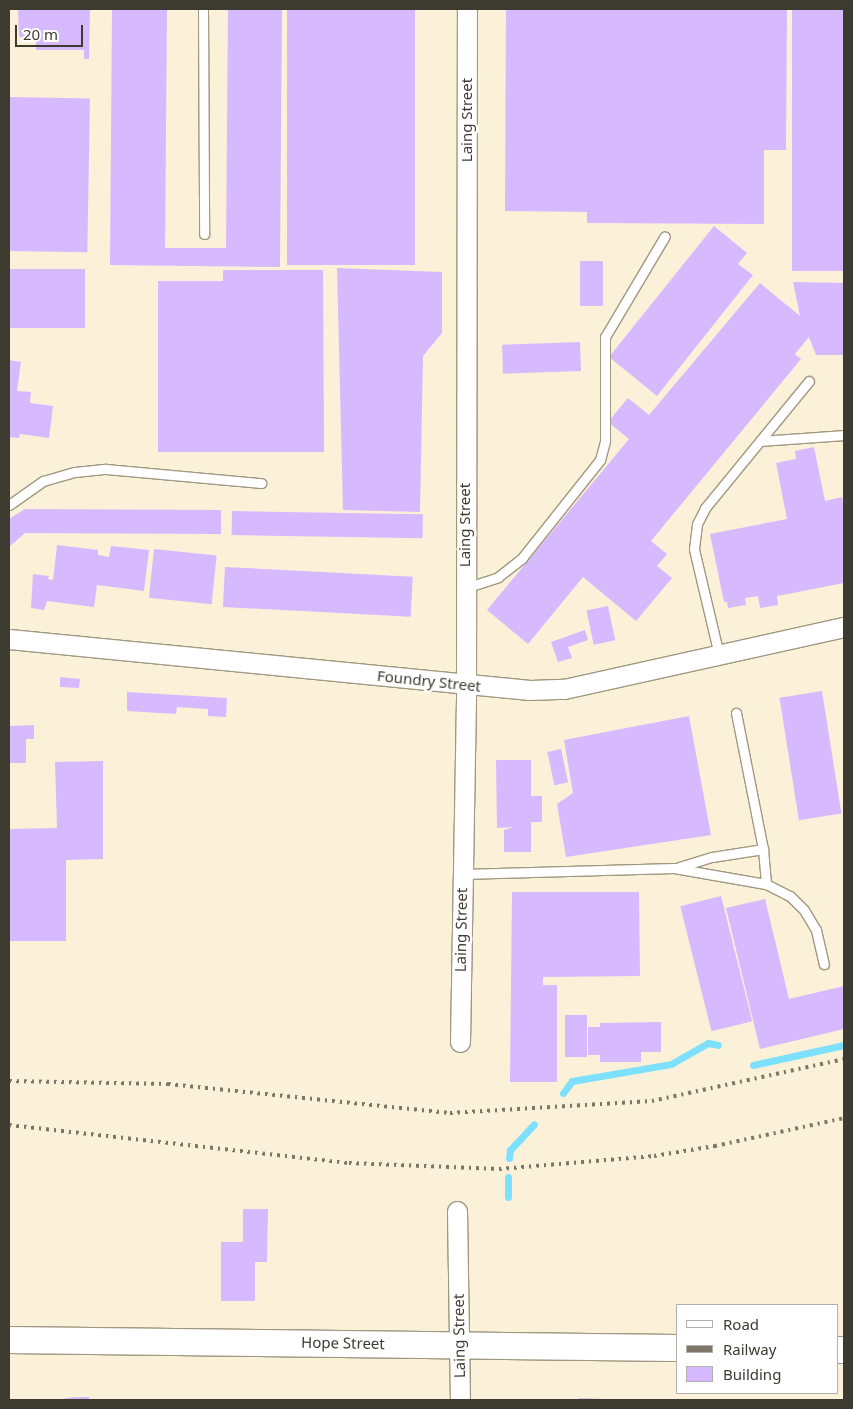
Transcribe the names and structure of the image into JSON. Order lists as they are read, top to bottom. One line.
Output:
{"streets":{"street":["Laing Street","Foundry Street","Hope Street"]},"crossings":[["Laing Street","Foundry Street"],["Laing Street","Hope Street"]],"legend":["Road","Railway","Building"],"scale_bar":"20 m"}
